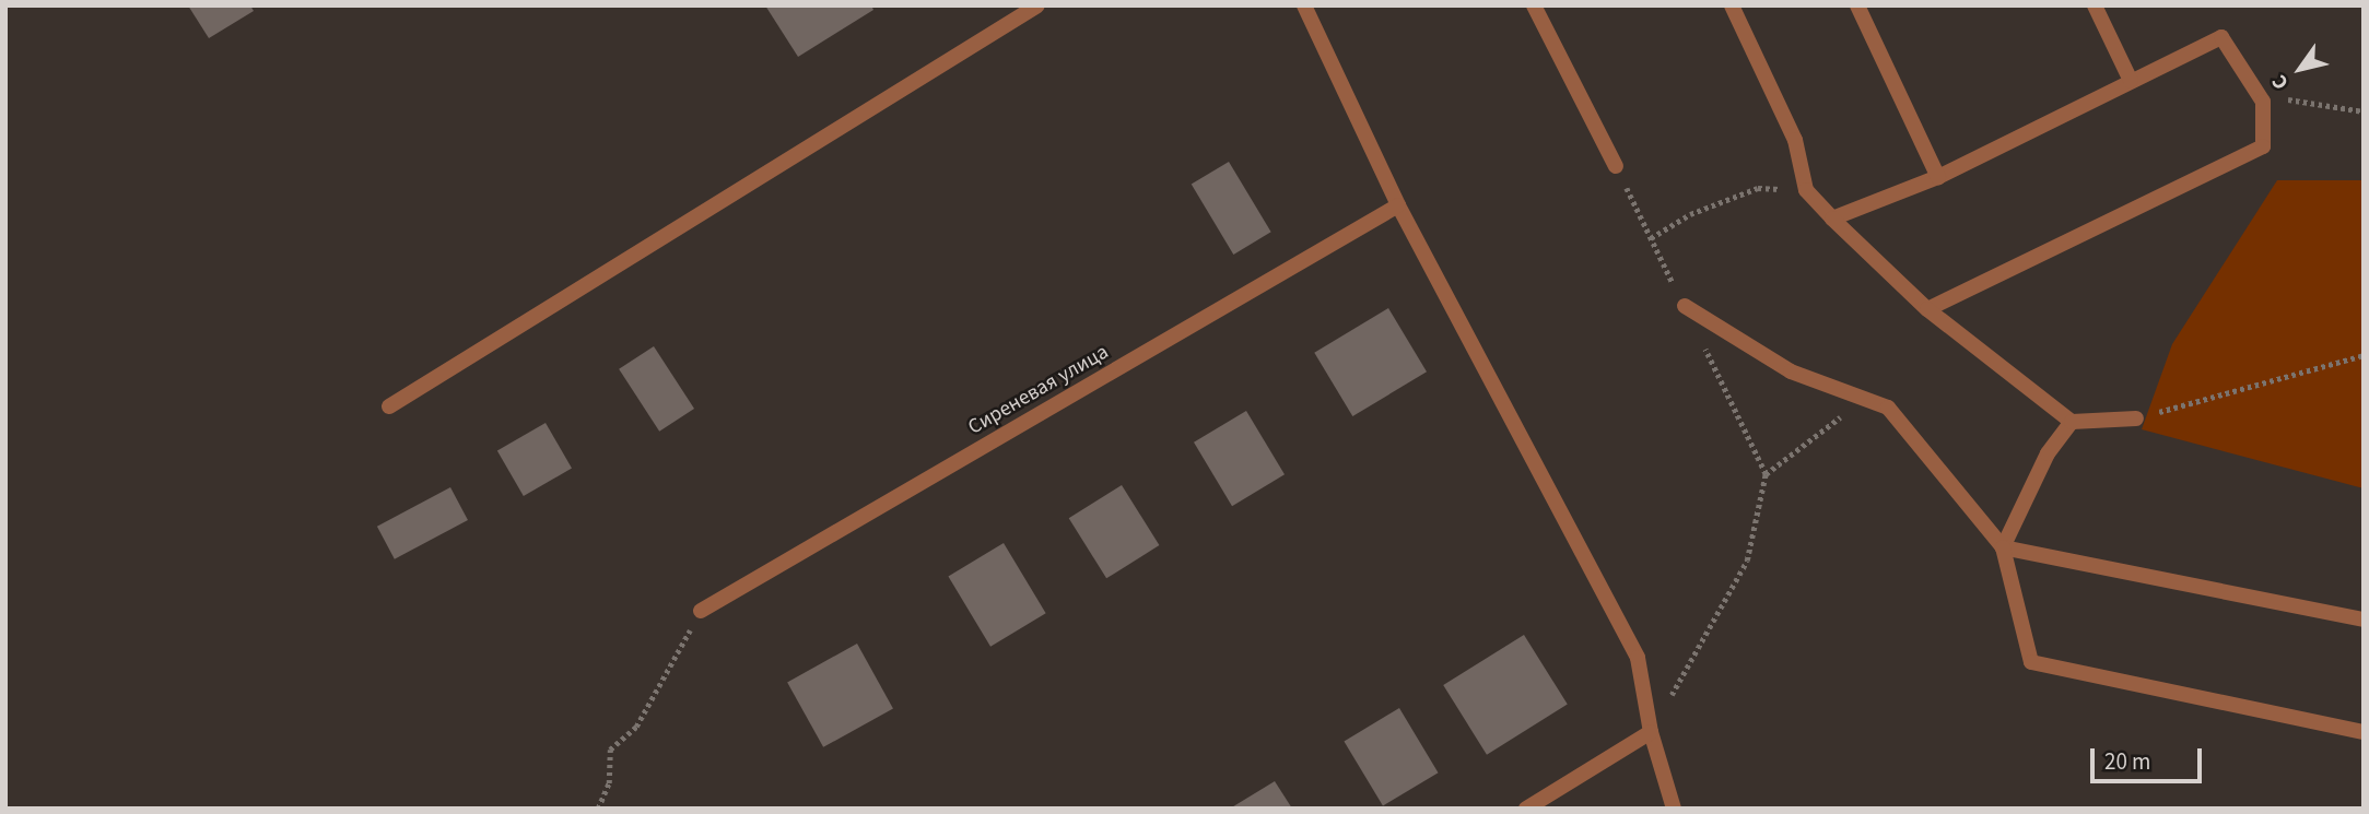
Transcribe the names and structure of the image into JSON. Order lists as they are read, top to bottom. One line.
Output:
{"streets":{"street":["Сиреневая улица"]},"scale_bar":"20 m","north":"bottom left"}
